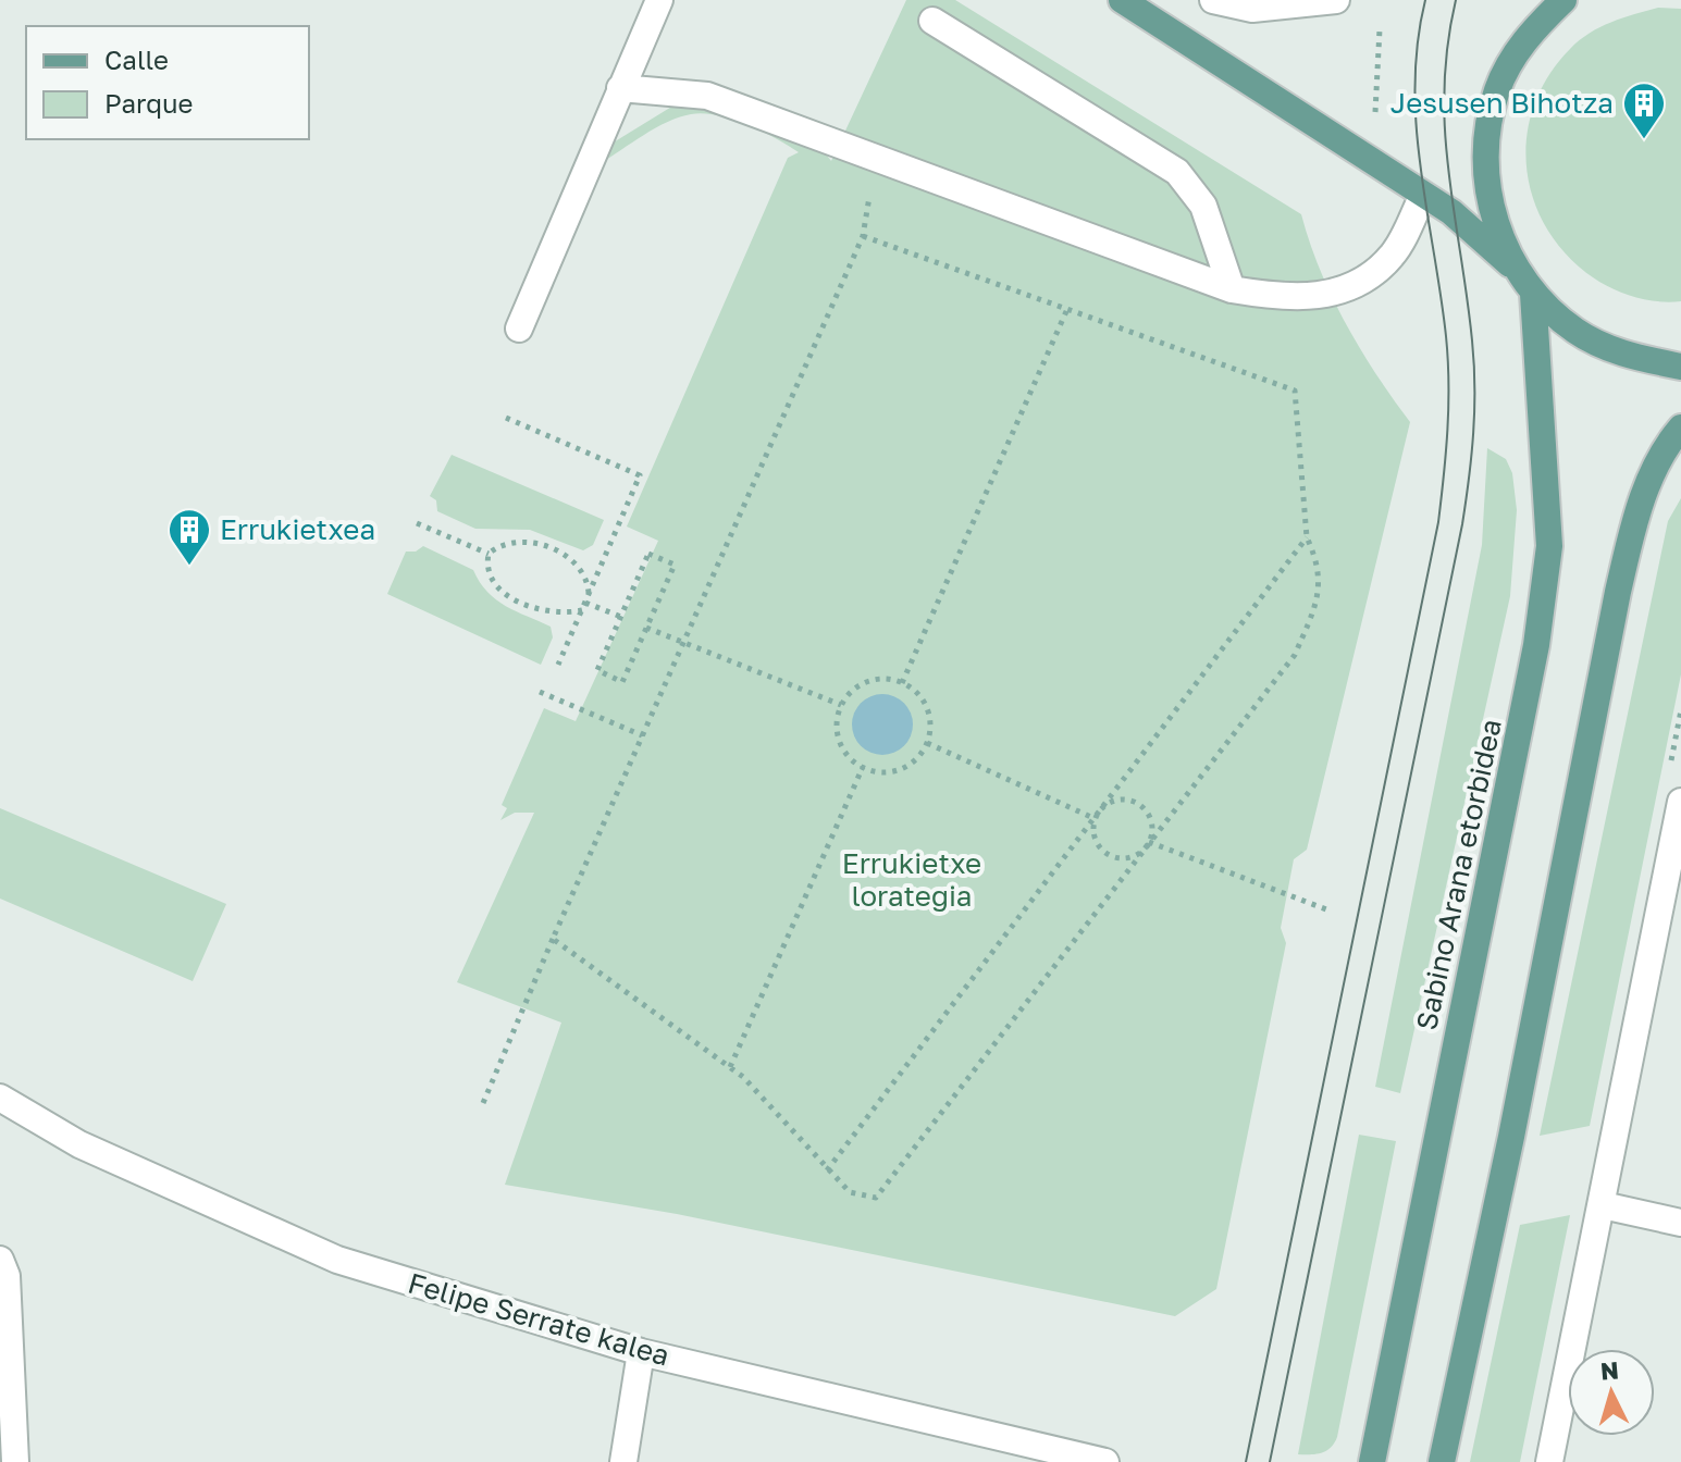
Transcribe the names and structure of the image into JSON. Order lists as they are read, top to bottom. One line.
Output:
{"streets":{"main road":["Sabino Arana etorbidea"],"street":["Felipe Serrate kalea"]},"parks":["Errukietxe lorategia"],"places":{"building":["Jesusen Bihotza","Errukietxea"]},"legend":["Calle","Parque"],"north":"top"}
